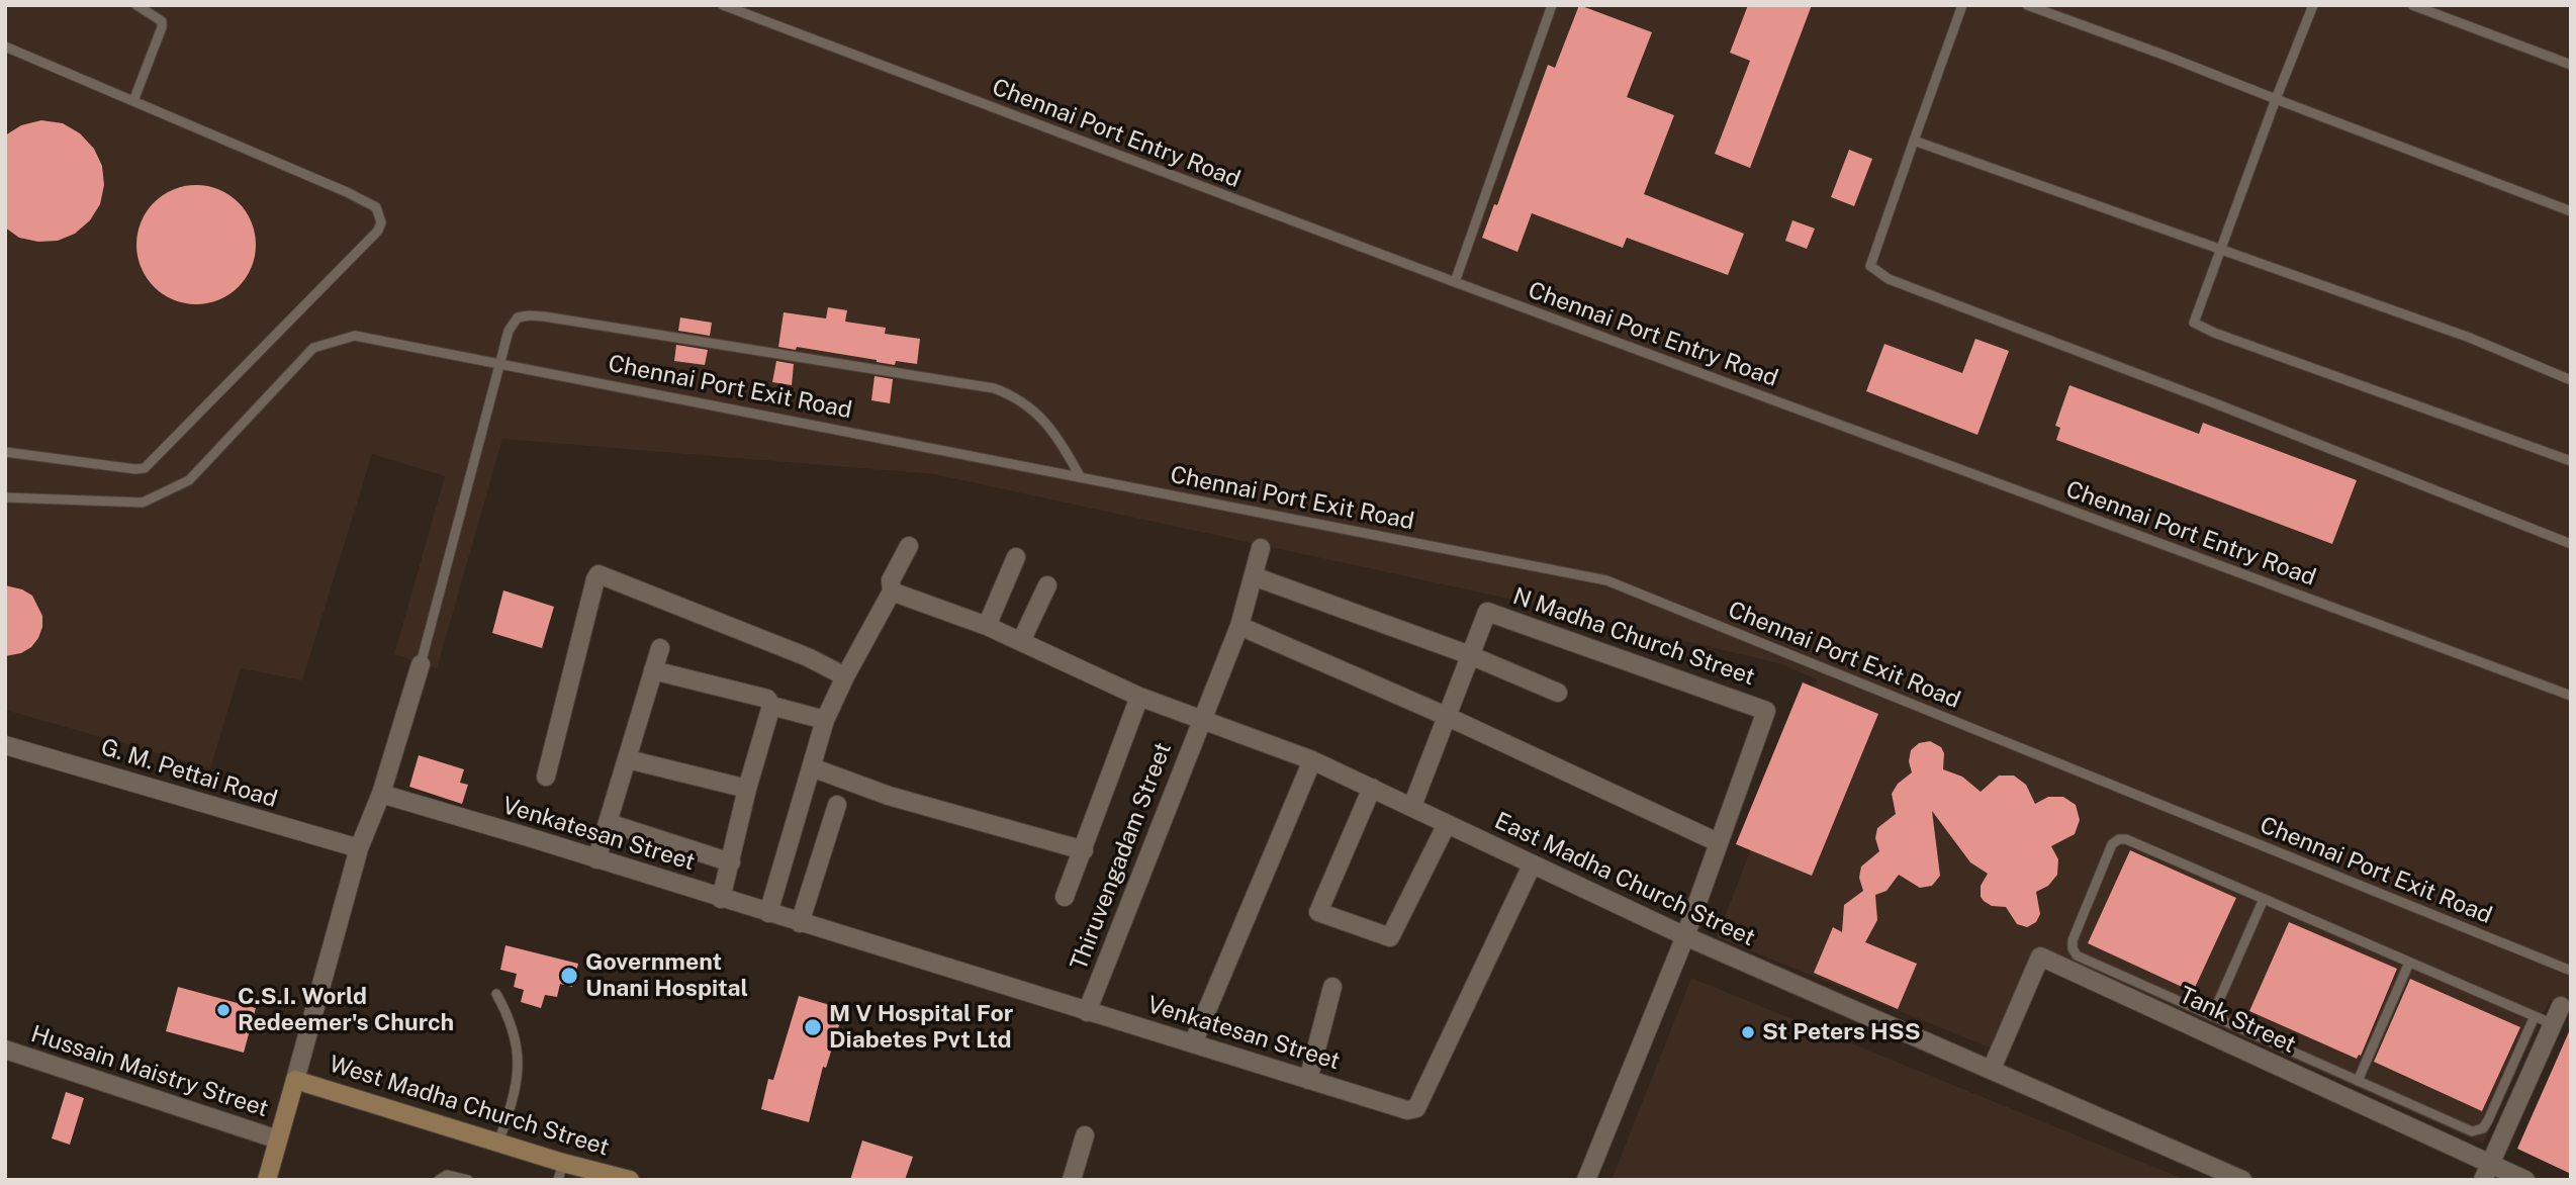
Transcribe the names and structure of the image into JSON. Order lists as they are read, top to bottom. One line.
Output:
{"streets":{"main road":["West Madha Church Street"],"street":["N Madha Church Street","G. M. Pettai Road","Venkatesan Street","Thiruvengadam Street","East Madha Church Street","Tank Street","Hussain Maistry Street"],"lane":["Chennai Port Entry Road","Chennai Port Exit Road"]},"crossings":[["N Madha Church Street","East Madha Church Street"],["Venkatesan Street","Thiruvengadam Street"],["Venkatesan Street","East Madha Church Street"],["Thiruvengadam Street","East Madha Church Street"],["East Madha Church Street","Tank Street"]],"places":["Government Unani Hospital","C.S.I. World Redeemer's Church","M V Hospital For Diabetes Pvt Ltd","St Peters HSS"]}
